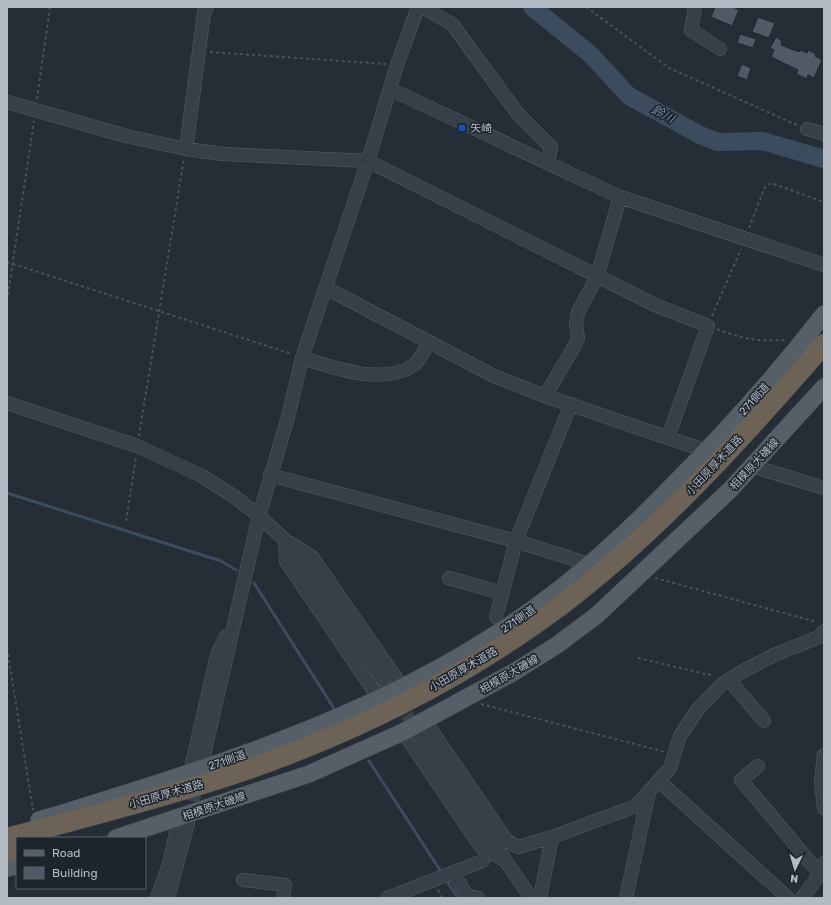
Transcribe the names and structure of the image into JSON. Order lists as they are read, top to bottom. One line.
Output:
{"streets":{"highway":["小田原厚木道路"],"main road":["271側道","相模原大磯線"]},"water":["鈴川"],"places":{"transit":["矢崎"]},"legend":["Road","Building"],"north":"bottom"}
